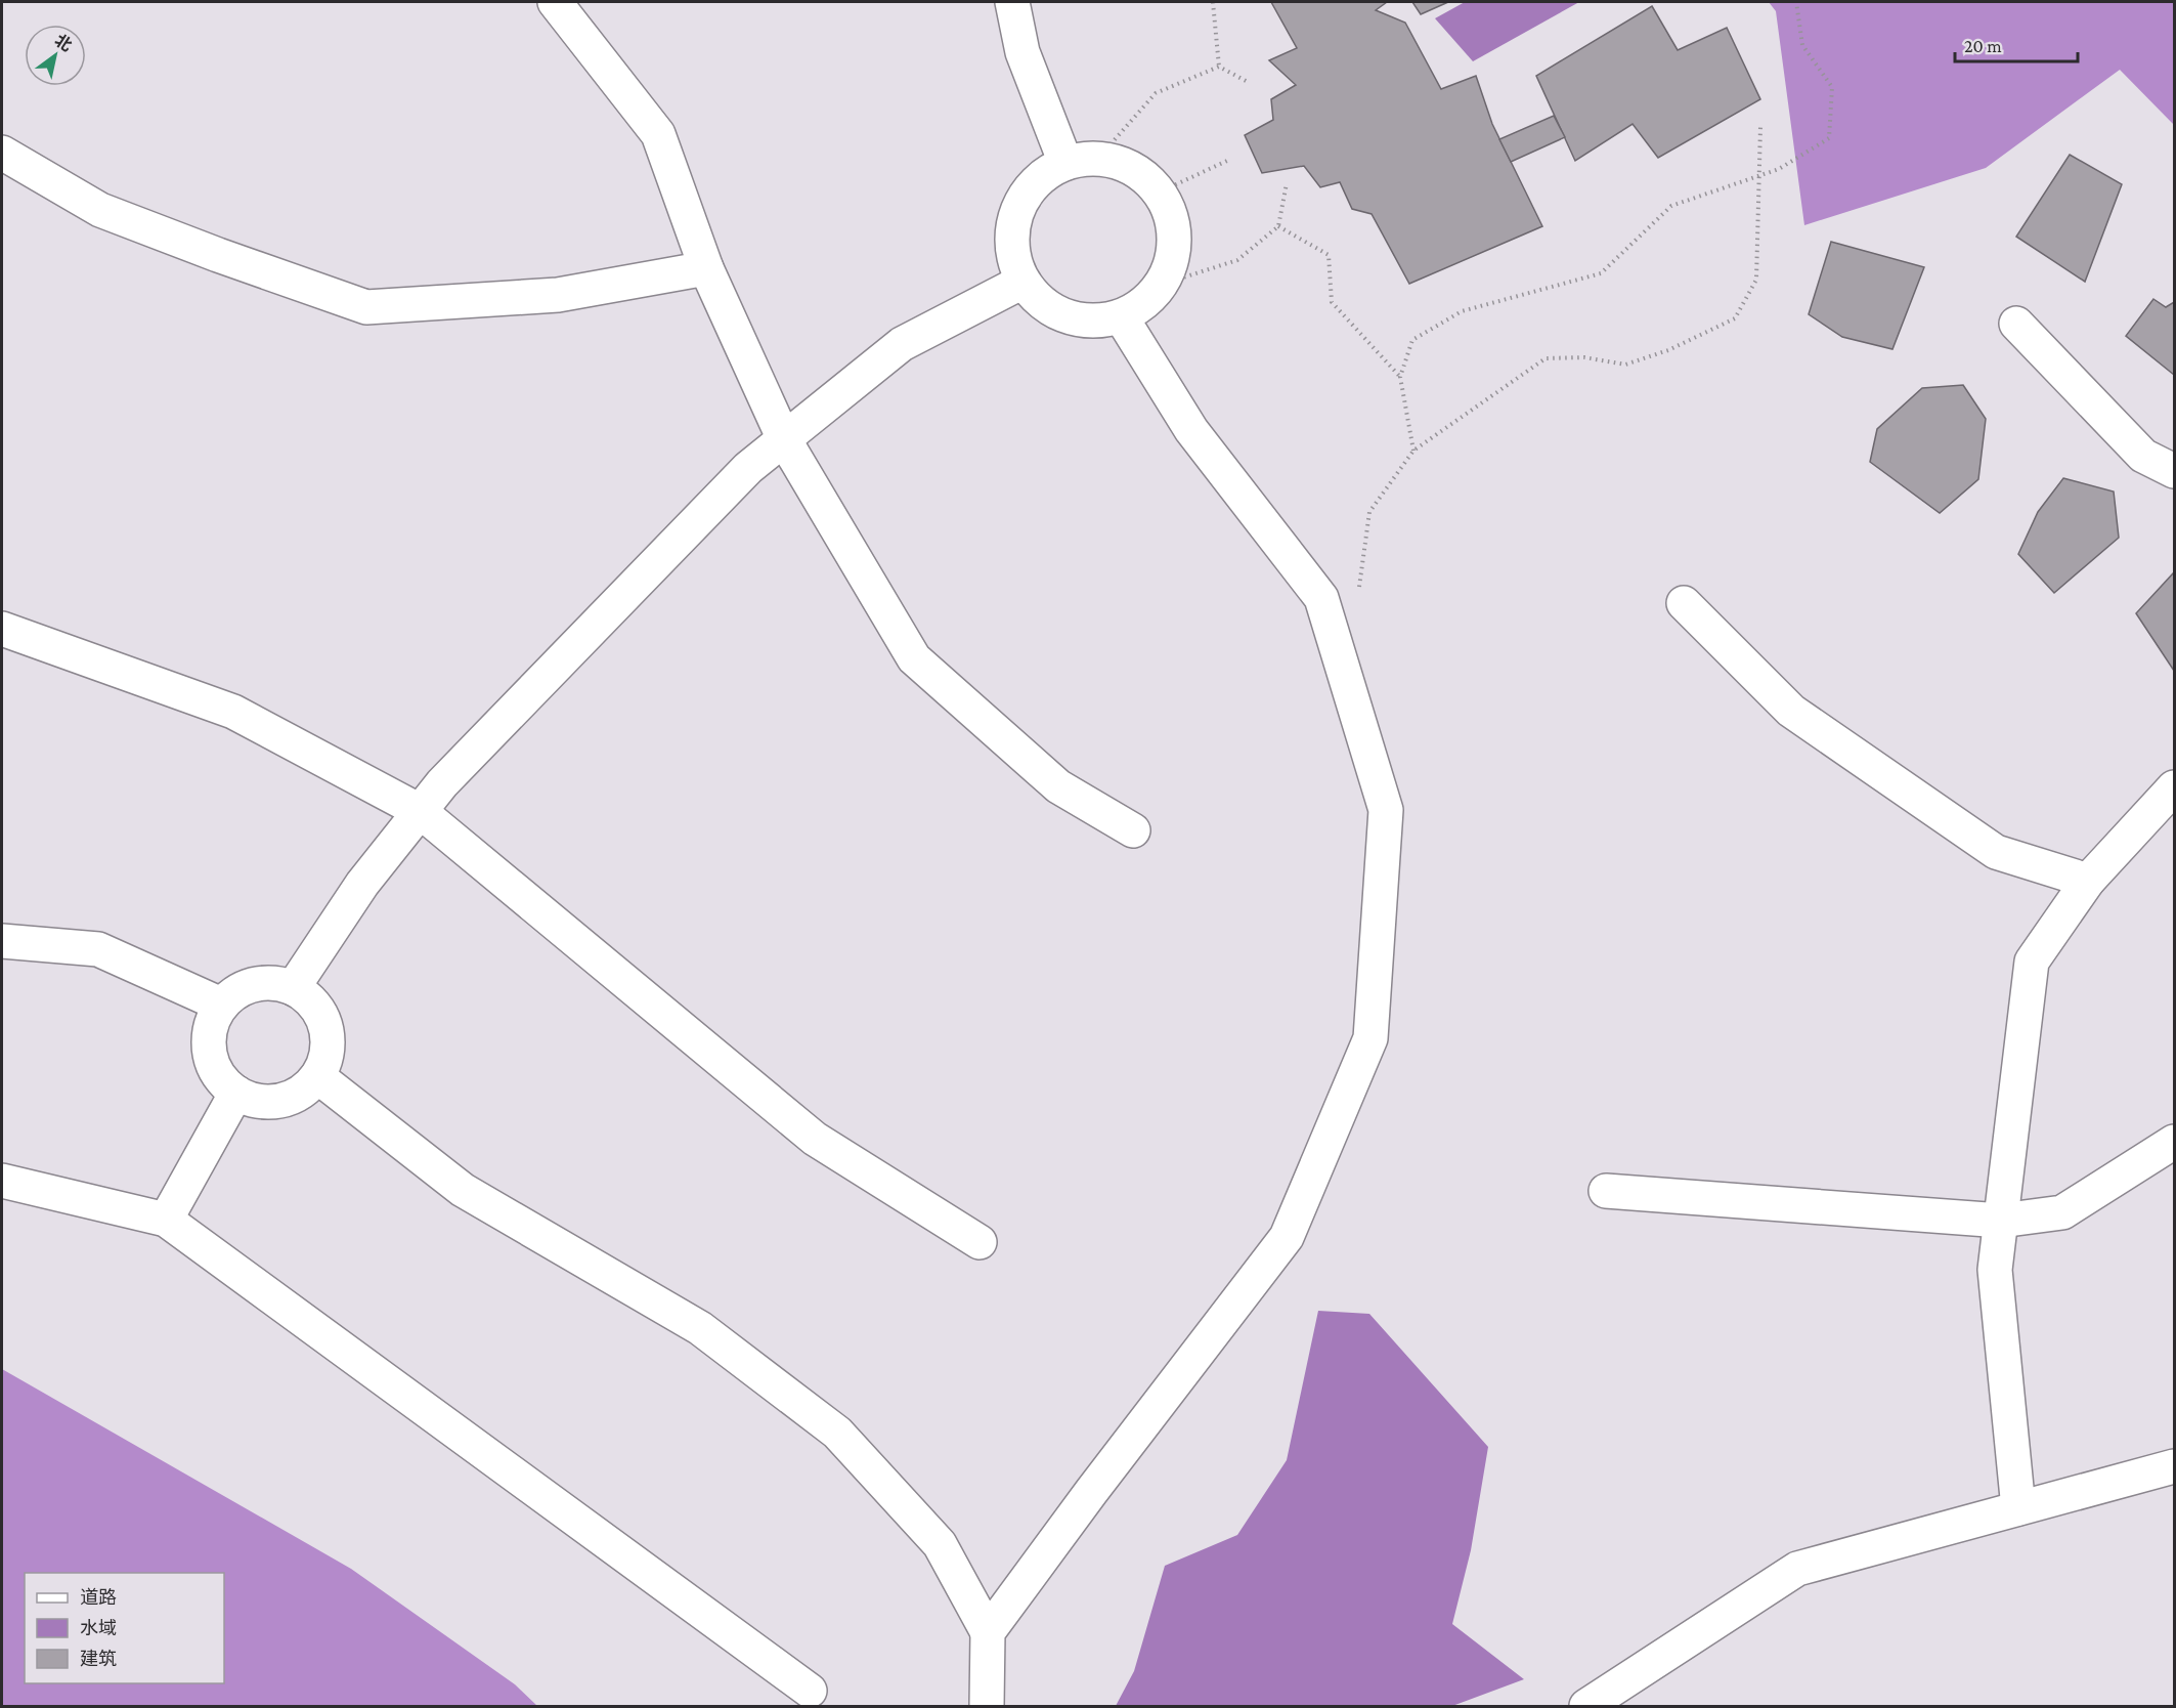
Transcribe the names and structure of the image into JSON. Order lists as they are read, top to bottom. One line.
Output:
{"legend":["道路","水域","建筑"],"scale_bar":"20 m","north":"top right"}
